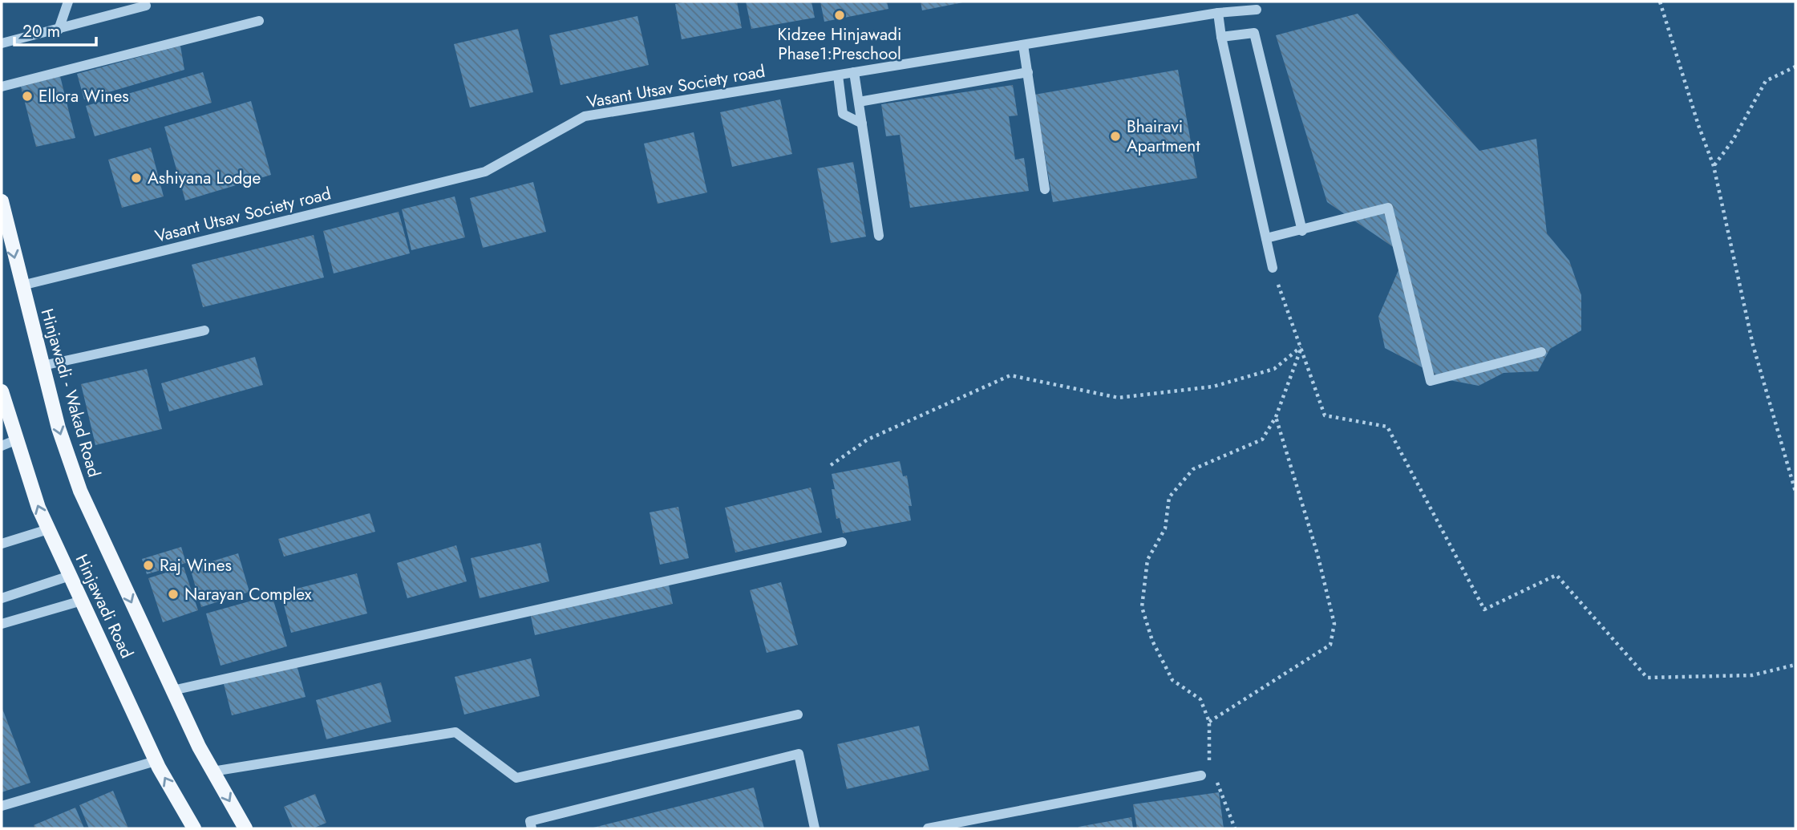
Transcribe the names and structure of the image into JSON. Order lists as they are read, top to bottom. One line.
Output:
{"streets":{"main road":["Hinjawadi - Wakad Road","Hinjawadi Road"],"street":["Vasant Utsav Society road"]},"crossings":[["Vasant Utsav Society road","Hinjawadi - Wakad Road"]],"one_way":["Hinjawadi - Wakad Road","Hinjawadi Road"],"places":["Kidzee Hinjawadi Phase1:Preschool","Ellora Wines","Bhairavi Apartment","Ashiyana Lodge","Raj Wines","Narayan Complex"],"scale_bar":"20 m"}
